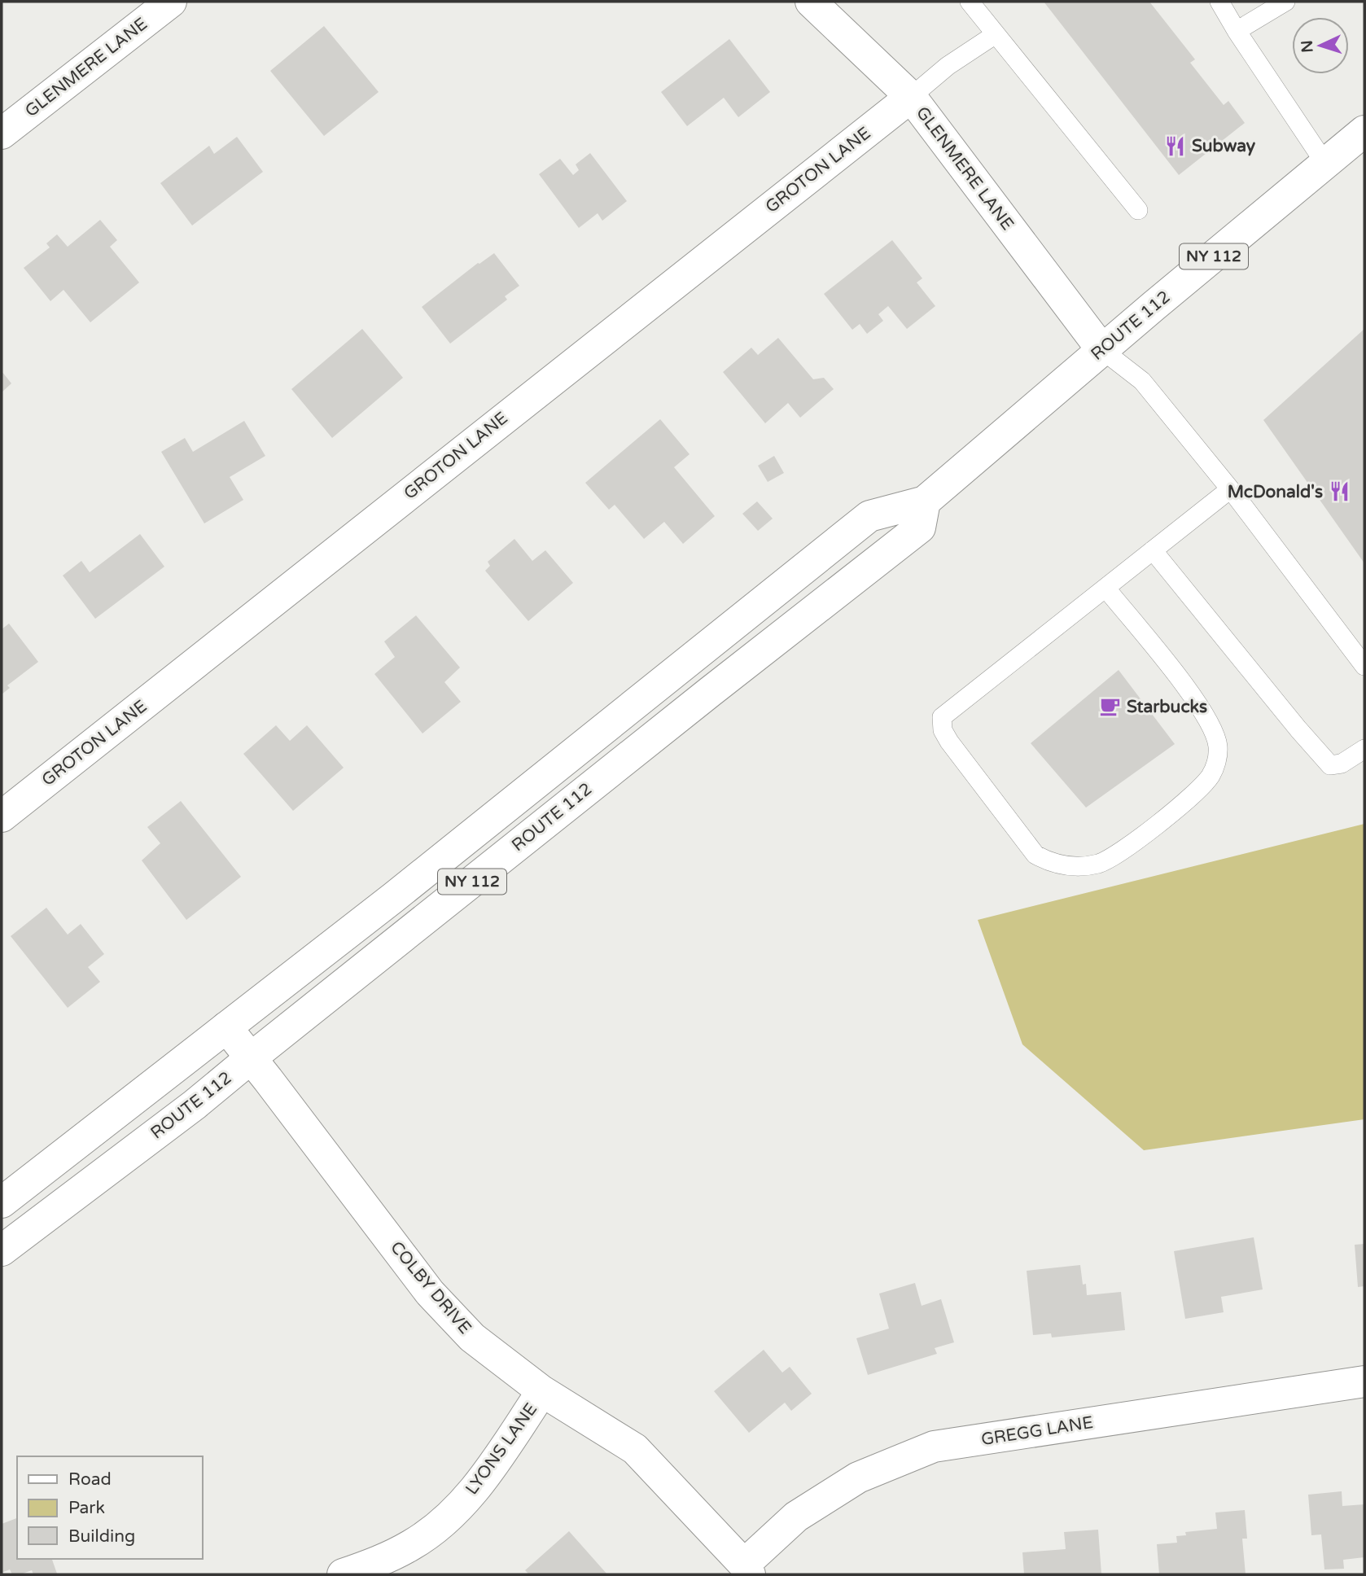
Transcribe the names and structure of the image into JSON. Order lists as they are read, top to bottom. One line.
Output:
{"streets":{"street":["GLENMERE LANE","GROTON LANE","NY 112","ROUTE 112","COLBY DRIVE","GREGG LANE","LYONS LANE"]},"crossings":[["GLENMERE LANE","GROTON LANE"],["GLENMERE LANE","ROUTE 112"],["ROUTE 112","COLBY DRIVE"],["COLBY DRIVE","GREGG LANE"],["COLBY DRIVE","LYONS LANE"]],"places":{"restaurant":["Subway","McDonald's"],"cafe":["Starbucks"]},"legend":["Road","Park","Building"],"north":"left"}
